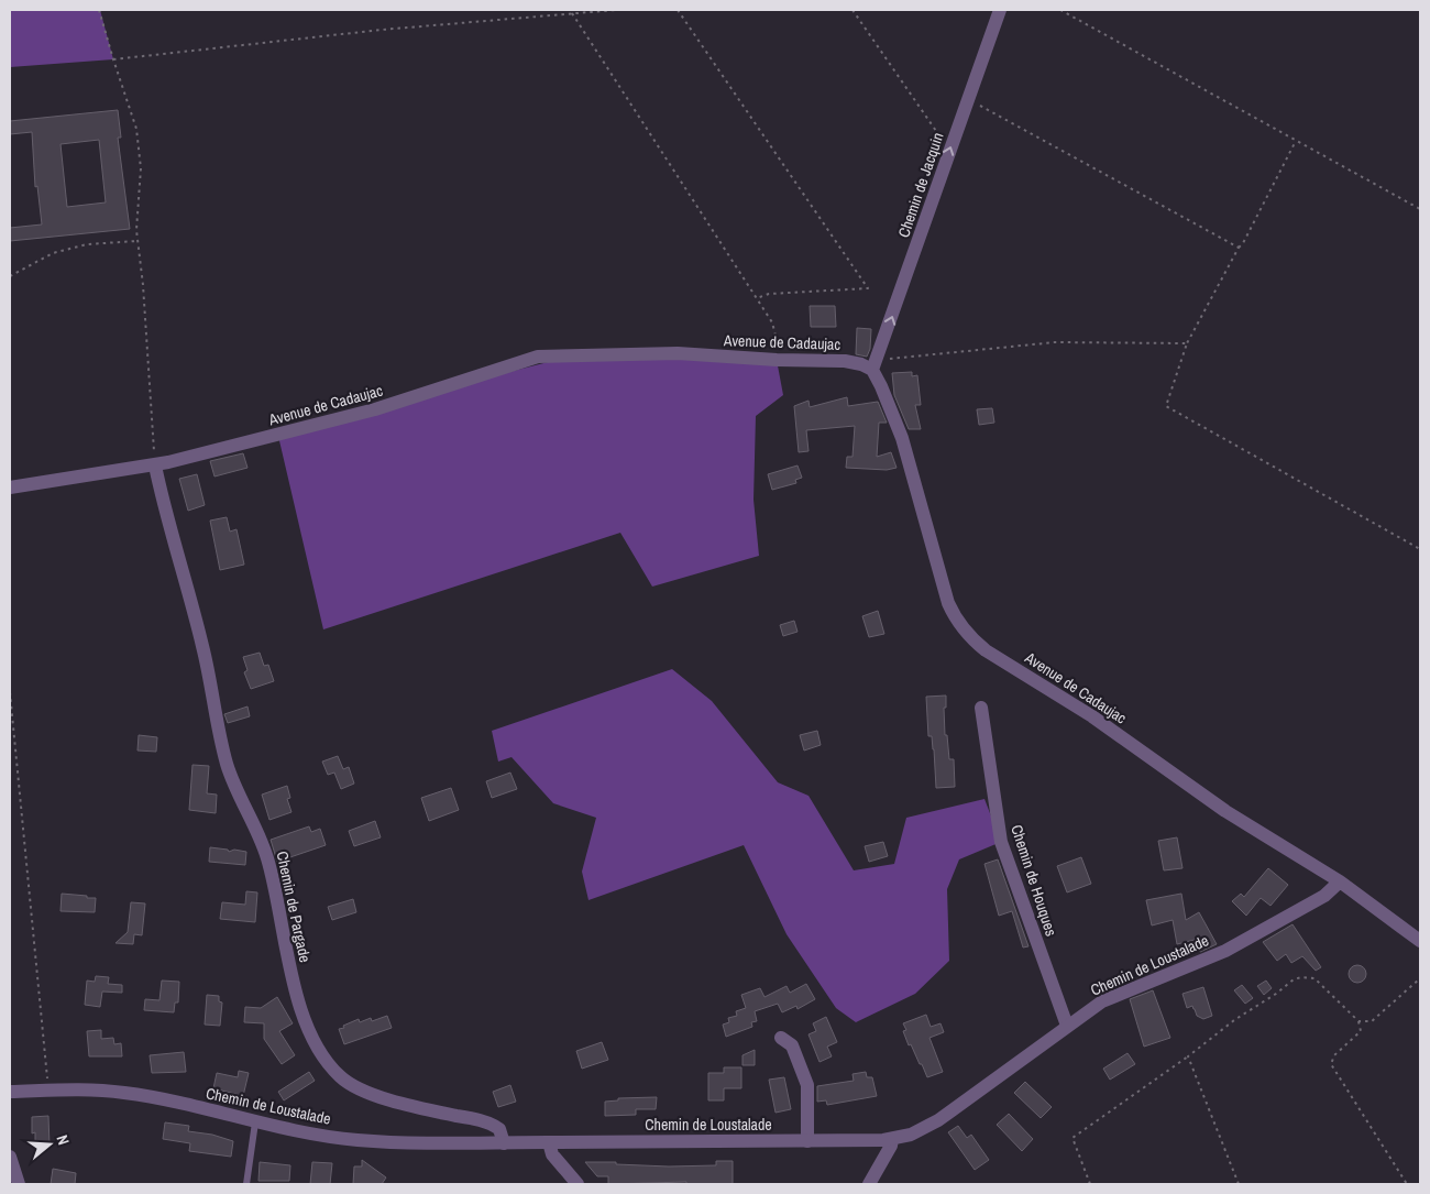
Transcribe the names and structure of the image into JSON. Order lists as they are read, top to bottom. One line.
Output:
{"streets":{"street":["Chemin de Jacquin","Avenue de Cadaujac","Chemin de Houques","Chemin de Pargade","Chemin de Loustalade"]},"crossings":[["Chemin de Jacquin","Avenue de Cadaujac"],["Avenue de Cadaujac","Chemin de Pargade"],["Avenue de Cadaujac","Chemin de Loustalade"],["Chemin de Houques","Chemin de Loustalade"],["Chemin de Pargade","Chemin de Loustalade"]],"one_way":["Chemin de Jacquin"],"north":"right"}
